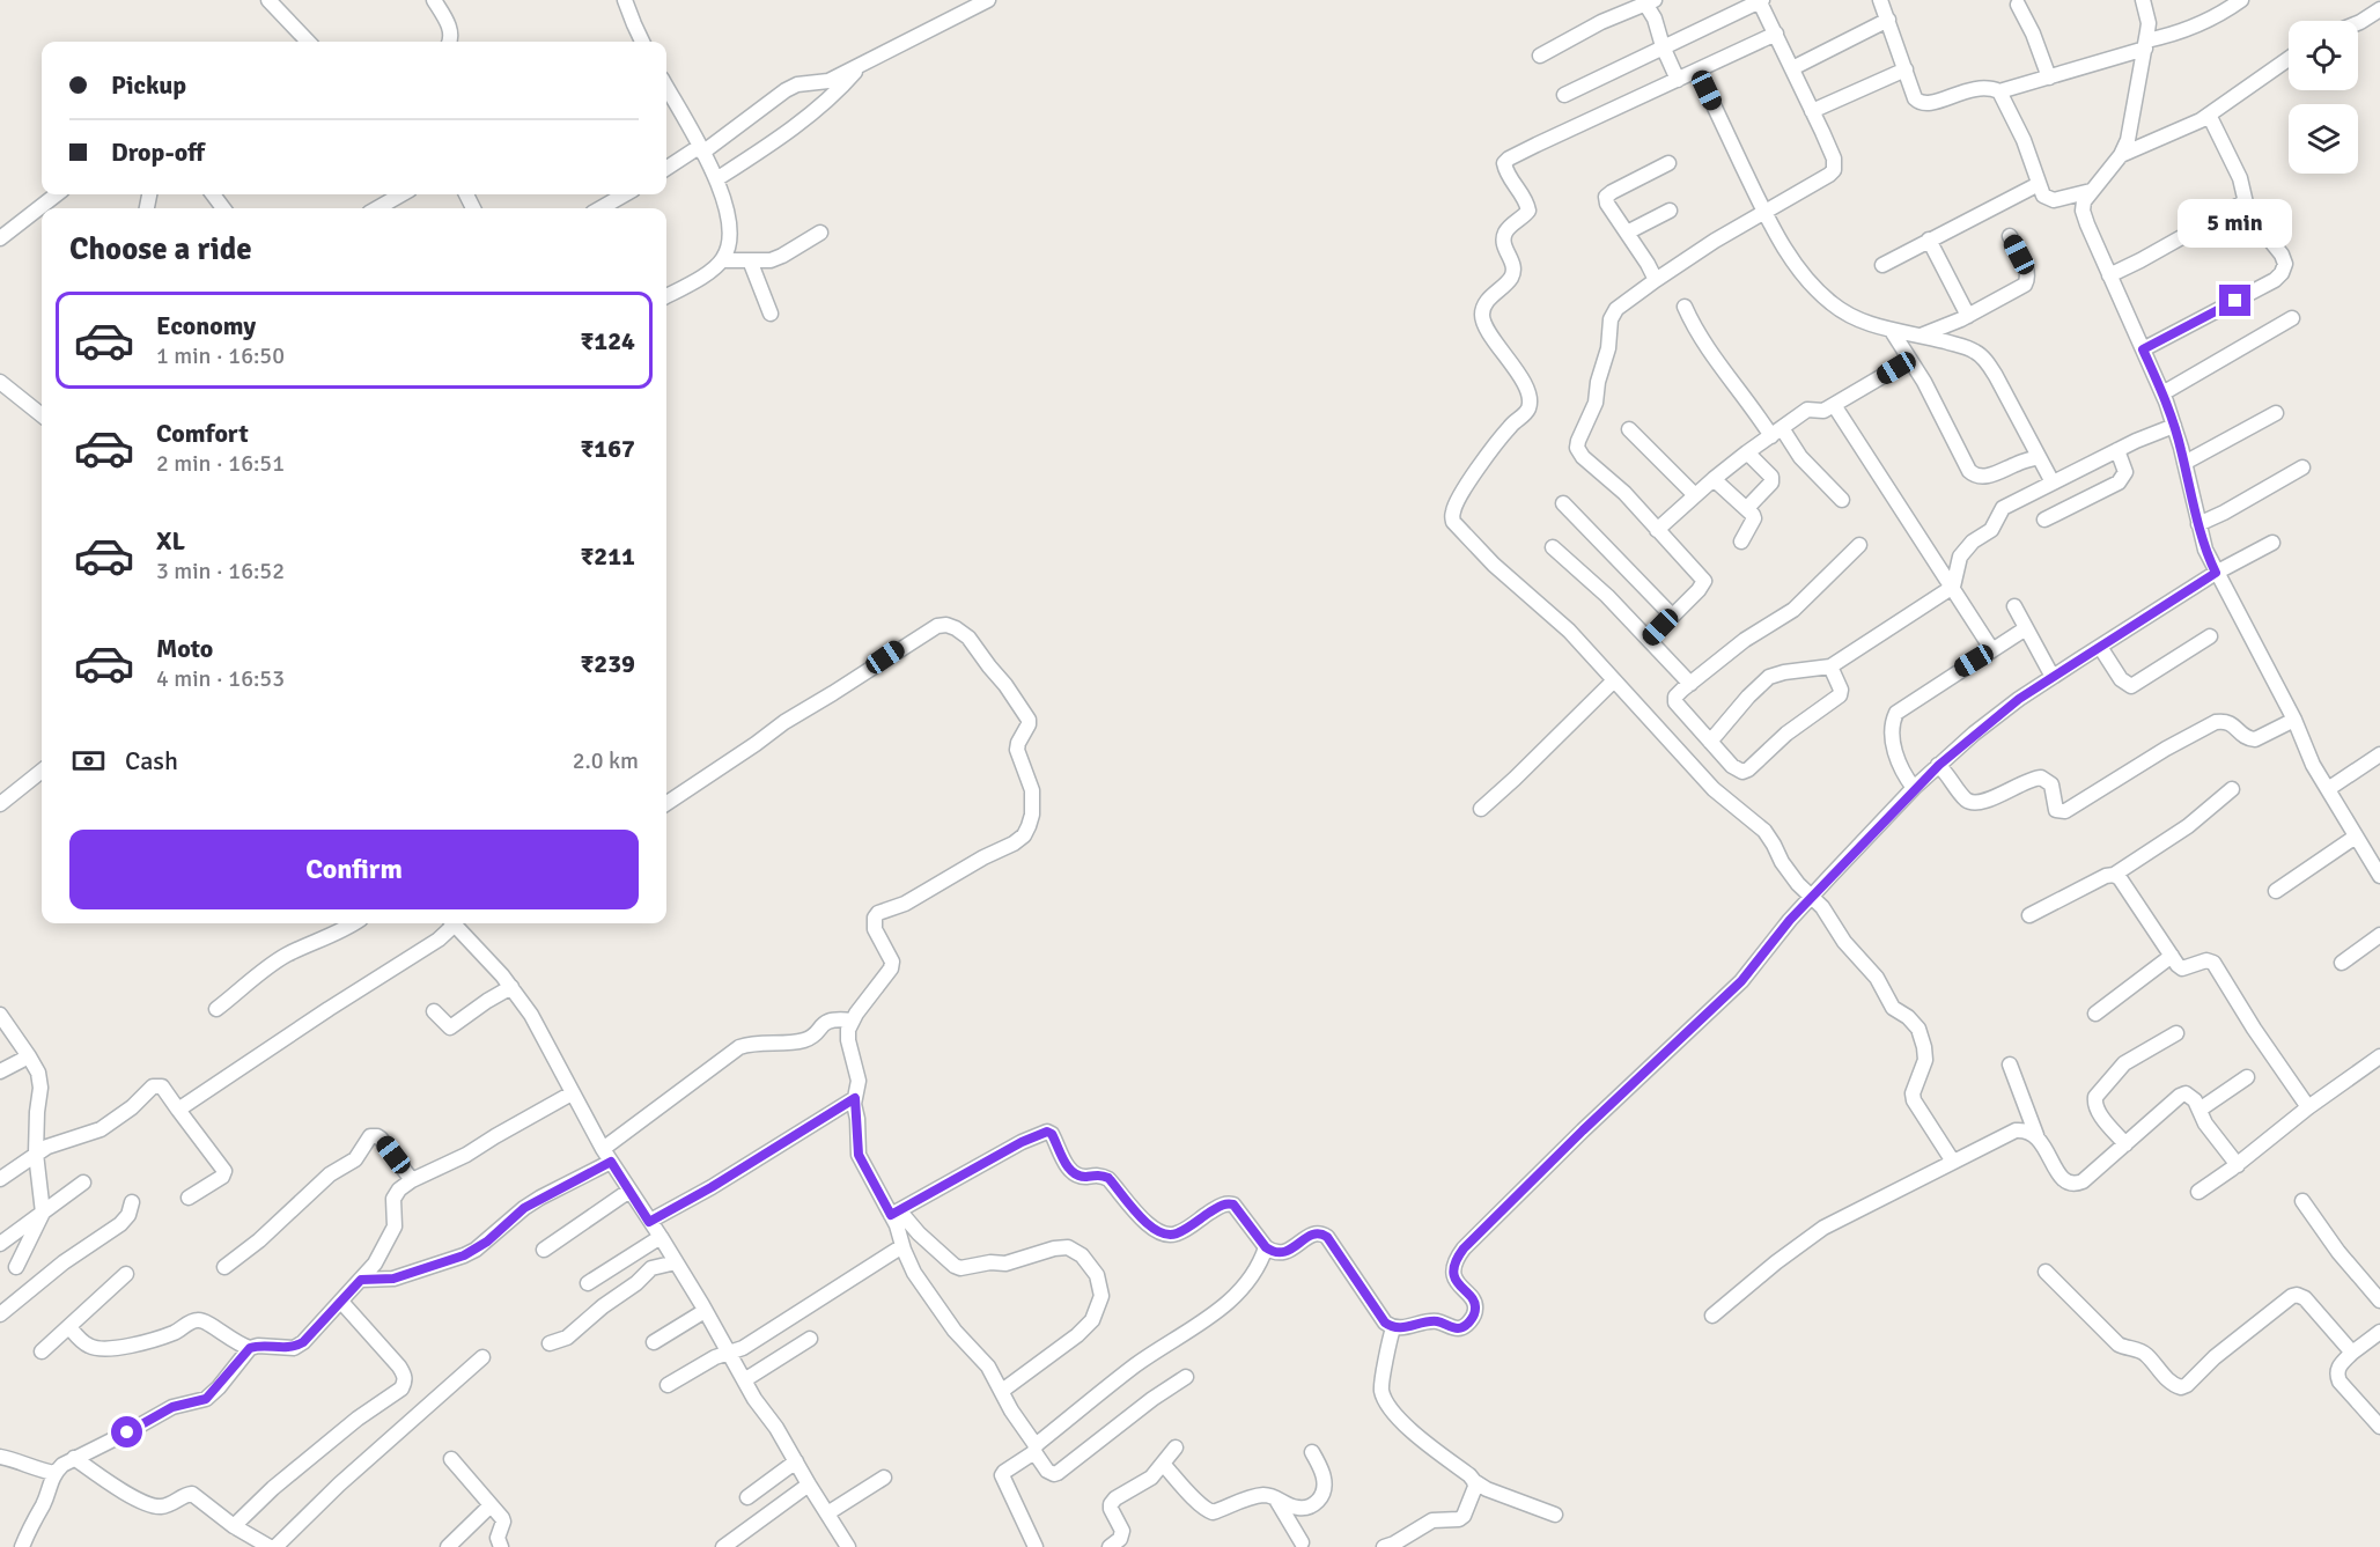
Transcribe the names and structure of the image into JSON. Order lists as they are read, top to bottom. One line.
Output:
{"page":{"banner":["Pickup","Drop-off"],"bubble":"5 min","heading":"Choose a ride","list":[{"name":"Economy","note":"1 min · 16:50","value":"₹124"},{"name":"Comfort","note":"2 min · 16:51","value":"₹167"},{"name":"XL","note":"3 min · 16:52","value":"₹211"},{"name":"Moto","note":"4 min · 16:53","value":"₹239"}],"pay":["Cash","2.0 km"],"buttons":"Confirm"}}
